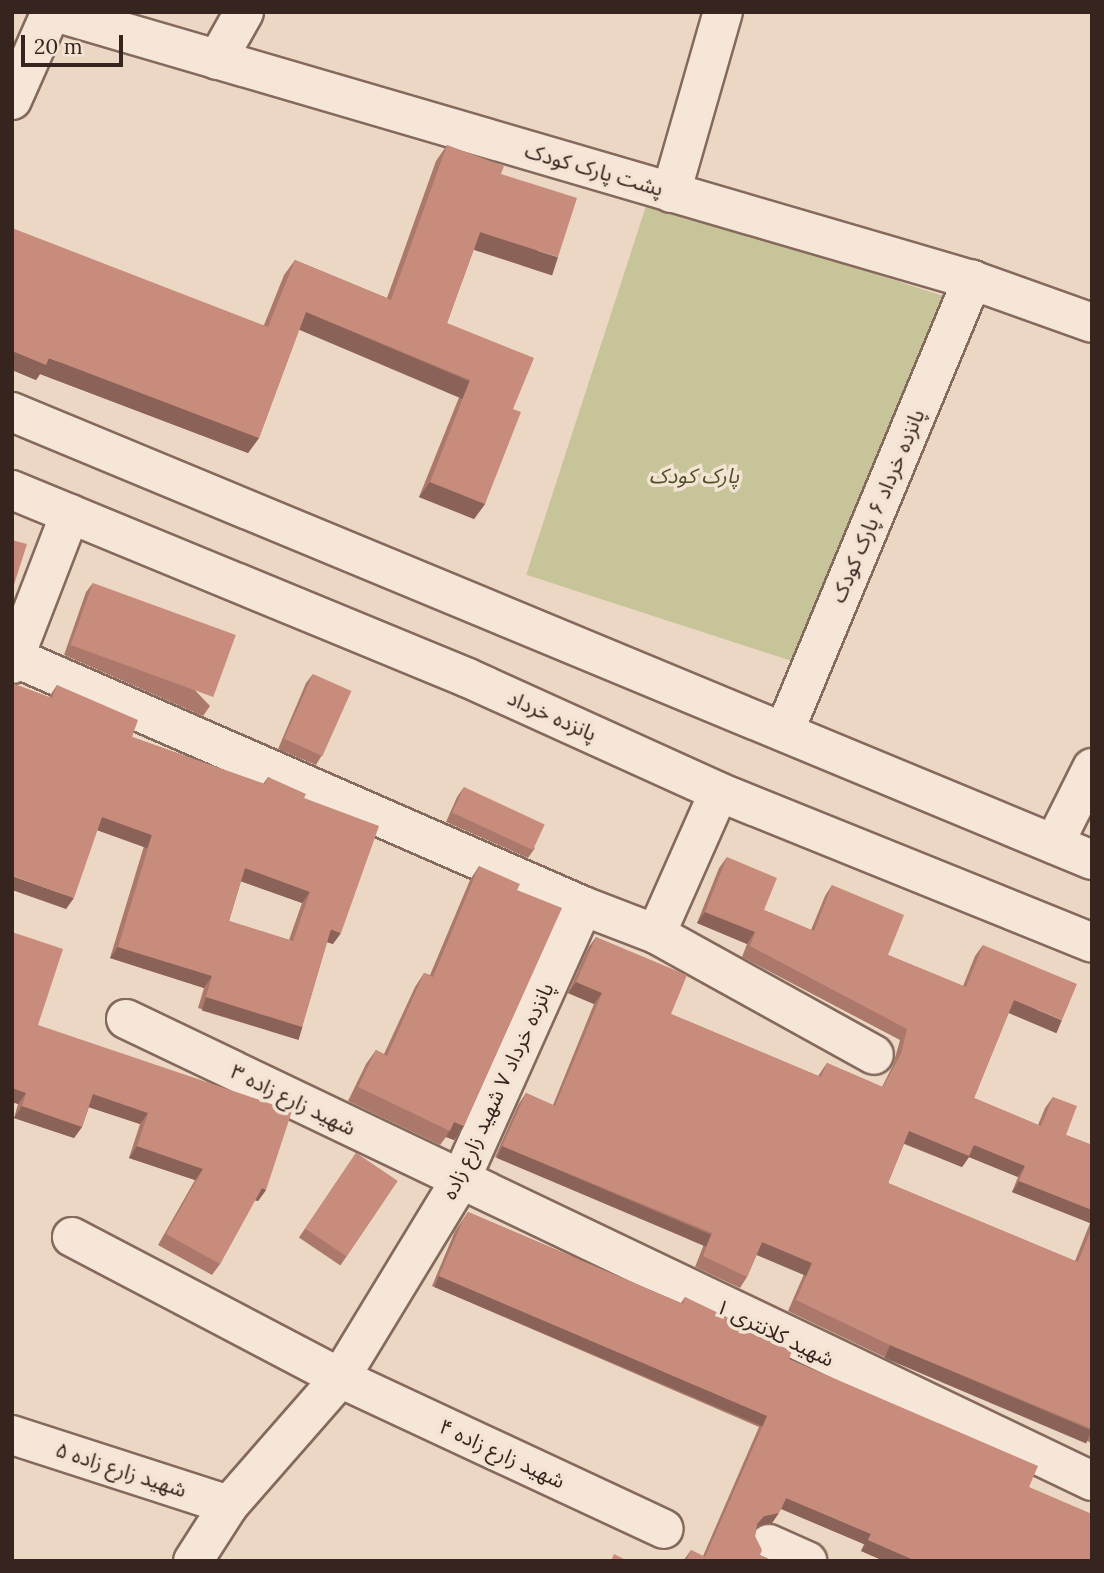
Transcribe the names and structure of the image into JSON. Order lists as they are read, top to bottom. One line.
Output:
{"streets":{"street":["پشت پارک کودک","پانزده خرداد ۶ پارک کودک","پانزده خرداد","پانزده خرداد ۷ شهید زارع زاده","شهید زارع زاده ۳","شهید کلانتری ۱","شهید زارع زاده ۴","شهید زارع زاده ۵"]},"crossings":[["پشت پارک کودک","پانزده خرداد ۶ پارک کودک"],["پانزده خرداد ۷ شهید زارع زاده","شهید زارع زاده ۳"],["پانزده خرداد ۷ شهید زارع زاده","شهید کلانتری ۱"],["پانزده خرداد ۷ شهید زارع زاده","شهید زارع زاده ۴"],["پانزده خرداد ۷ شهید زارع زاده","شهید زارع زاده ۵"],["شهید زارع زاده ۳","شهید کلانتری ۱"]],"parks":["پارک کودک"],"scale_bar":"20 m"}
